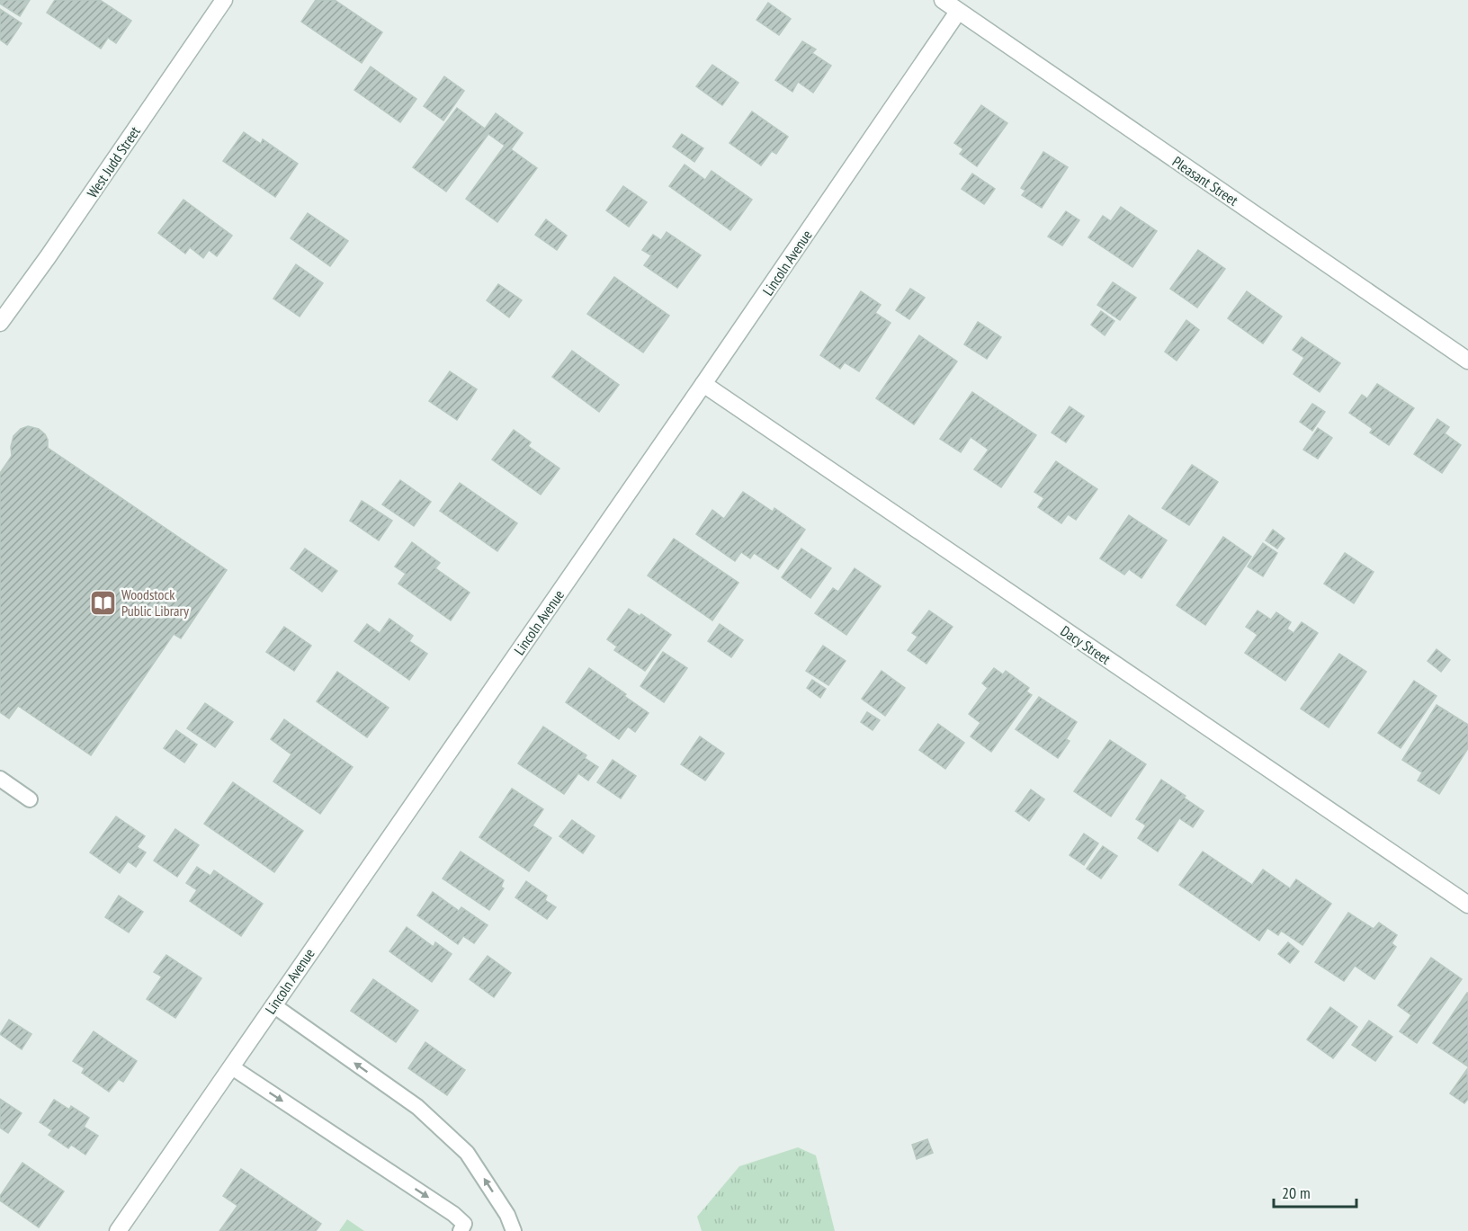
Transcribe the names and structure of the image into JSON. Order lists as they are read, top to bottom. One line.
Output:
{"streets":{"street":["West Judd Street","Pleasant Street","Lincoln Avenue","Dacy Street"]},"crossings":[["Pleasant Street","Lincoln Avenue"],["Lincoln Avenue","Dacy Street"]],"places":{"library":["Woodstock Public Library"]},"scale_bar":"20 m"}
